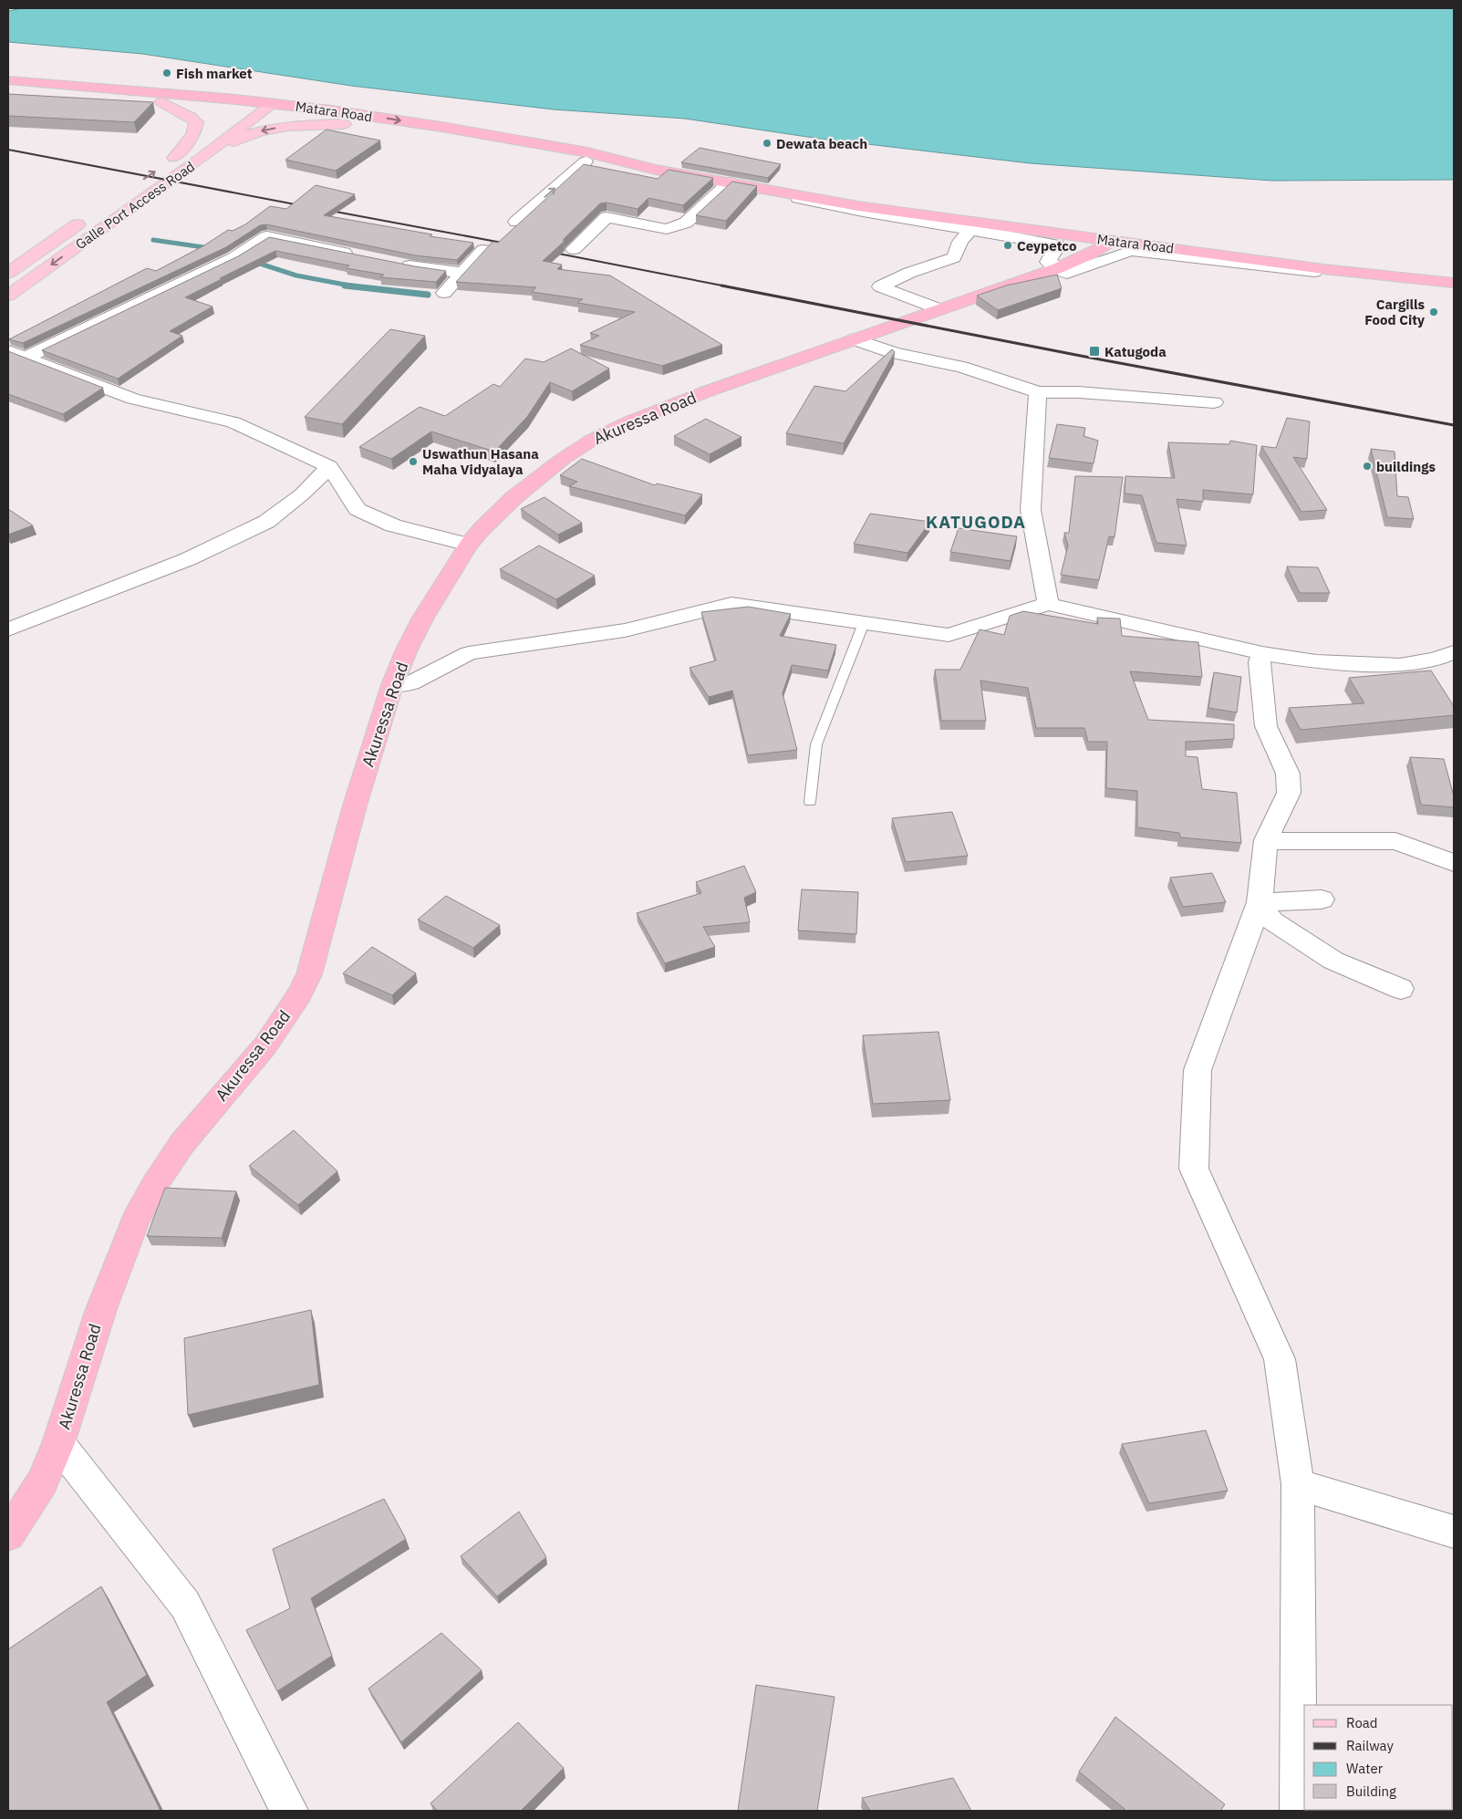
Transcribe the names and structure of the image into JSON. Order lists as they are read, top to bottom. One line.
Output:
{"streets":{"highway":["Matara Road","Akuressa Road"],"main road":["Galle Port Access Road"]},"crossings":[["Matara Road","Galle Port Access Road"],["Matara Road","Akuressa Road"]],"districts":["KATUGODA"],"places":{"other":["Fish market","Dewata beach","Ceypetco","Cargills Food City","Uswathun Hasana Maha Vidyalaya","buildings"],"transit":["Katugoda"]},"legend":["Road","Railway","Water","Building"]}
